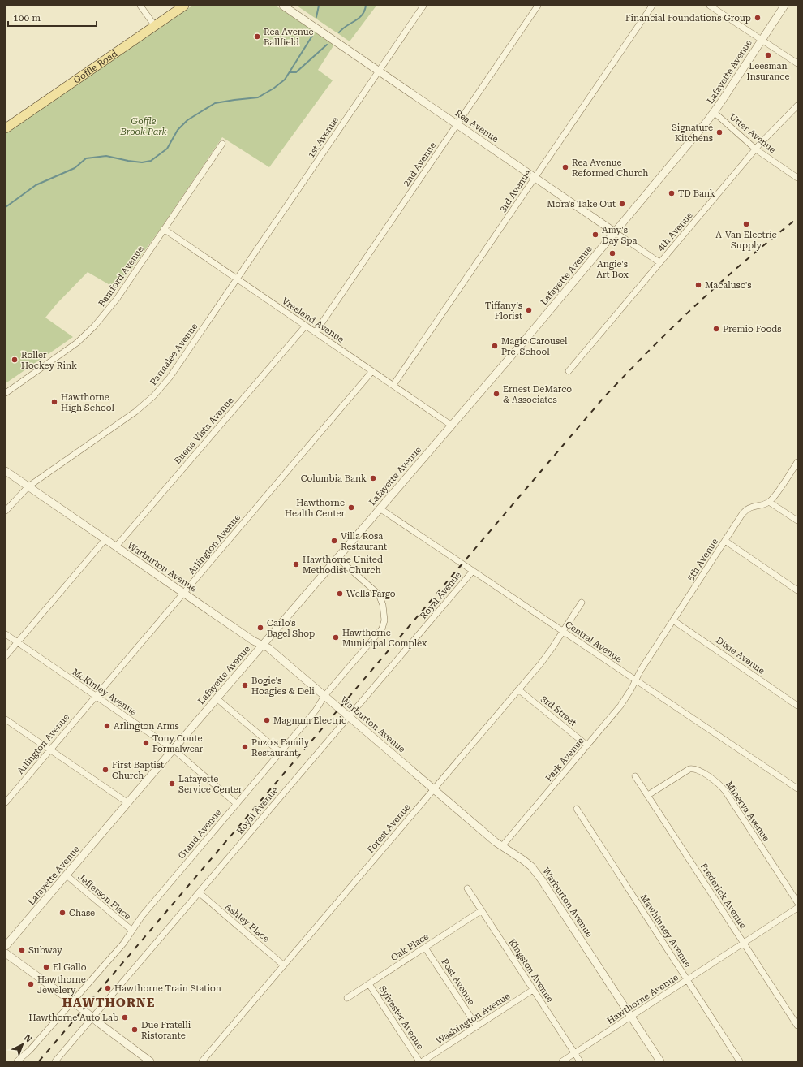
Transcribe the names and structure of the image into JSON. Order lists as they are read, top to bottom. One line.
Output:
{"streets":{"main road":["Goffle Road"],"street":["Lafayette Avenue","Rea Avenue","Utter Avenue","1st Avenue","2nd Avenue","3rd Avenue","4th Avenue","Bamford Avenue","Vreeland Avenue","Parmalee Avenue","Buena Vista Avenue","Arlington Avenue","5th Avenue","Warburton Avenue","Royal Avenue","Central Avenue","Dixie Avenue","McKinley Avenue","3rd Street","Park Avenue","Minerva Avenue","Forest Avenue","Grand Avenue","Frederick Avenue","Jefferson Place","Ashley Place","Mawhinney Avenue","Oak Place","Kingston Avenue","Post Avenue","Hawthorne Avenue","Sylvester Avenue","Washington Avenue"]},"crossings":[["Lafayette Avenue","Rea Avenue"],["Lafayette Avenue","Utter Avenue"],["Lafayette Avenue","Vreeland Avenue"],["Lafayette Avenue","Warburton Avenue"],["Lafayette Avenue","Central Avenue"],["Lafayette Avenue","McKinley Avenue"],["Lafayette Avenue","Grand Avenue"],["Lafayette Avenue","Jefferson Place"],["Rea Avenue","1st Avenue"],["Rea Avenue","2nd Avenue"],["Rea Avenue","3rd Avenue"],["Rea Avenue","4th Avenue"],["Utter Avenue","4th Avenue"],["1st Avenue","Vreeland Avenue"],["1st Avenue","Parmalee Avenue"],["2nd Avenue","Vreeland Avenue"],["3rd Avenue","Vreeland Avenue"],["Bamford Avenue","Vreeland Avenue"],["Vreeland Avenue","Parmalee Avenue"],["Vreeland Avenue","Buena Vista Avenue"],["Vreeland Avenue","Arlington Avenue"],["Parmalee Avenue","Warburton Avenue"],["Buena Vista Avenue","Warburton Avenue"],["Arlington Avenue","Warburton Avenue"],["Arlington Avenue","McKinley Avenue"],["5th Avenue","Central Avenue"],["5th Avenue","Dixie Avenue"],["5th Avenue","Park Avenue"],["Warburton Avenue","Royal Avenue"],["Warburton Avenue","Park Avenue"],["Warburton Avenue","Forest Avenue"],["Warburton Avenue","Grand Avenue"],["Warburton Avenue","Hawthorne Avenue"],["Royal Avenue","Central Avenue"],["Royal Avenue","Ashley Place"],["Central Avenue","Park Avenue"],["Central Avenue","Forest Avenue"],["McKinley Avenue","Grand Avenue"],["3rd Street","Park Avenue"],["3rd Street","Forest Avenue"],["Minerva Avenue","Frederick Avenue"],["Forest Avenue","Ashley Place"],["Grand Avenue","Jefferson Place"],["Frederick Avenue","Hawthorne Avenue"],["Mawhinney Avenue","Hawthorne Avenue"],["Oak Place","Kingston Avenue"],["Oak Place","Post Avenue"],["Oak Place","Sylvester Avenue"],["Kingston Avenue","Hawthorne Avenue"],["Kingston Avenue","Washington Avenue"],["Post Avenue","Washington Avenue"]],"districts":["HAWTHORNE"],"parks":["Goffle Brook Park"],"places":["Financial Foundations Group","Rea Avenue Ballfield","Leesman Insurance","Signature Kitchens","Rea Avenue Reformed Church","TD Bank","Mora's Take Out","A-Van Electric Supply","Amy's Day Spa","Angie's Art Box","Macaluso's","Tiffany's Florist","Premio Foods","Magic Carousel Pre-School","Roller Hockey Rink","Ernest DeMarco & Associates","Hawthorne High School","Columbia Bank","Hawthorne Health Center","Villa Rosa Restaurant","Hawthorne United Methodist Church","Wells Fargo","Carlo's Bagel Shop","Hawthorne Municipal Complex","Bogie's Hoagies & Deli","Magnum Electric","Arlington Arms","Tony Conte Formalwear","Puzo's Family Restaurant","First Baptist Church","Lafayette Service Center","Chase","Subway","El Gallo","Hawthorne Jewelery","Hawthorne Train Station","Hawthorne Auto Lab","Due Fratelli Ristorante"],"scale_bar":"100 m","north":"top right"}
